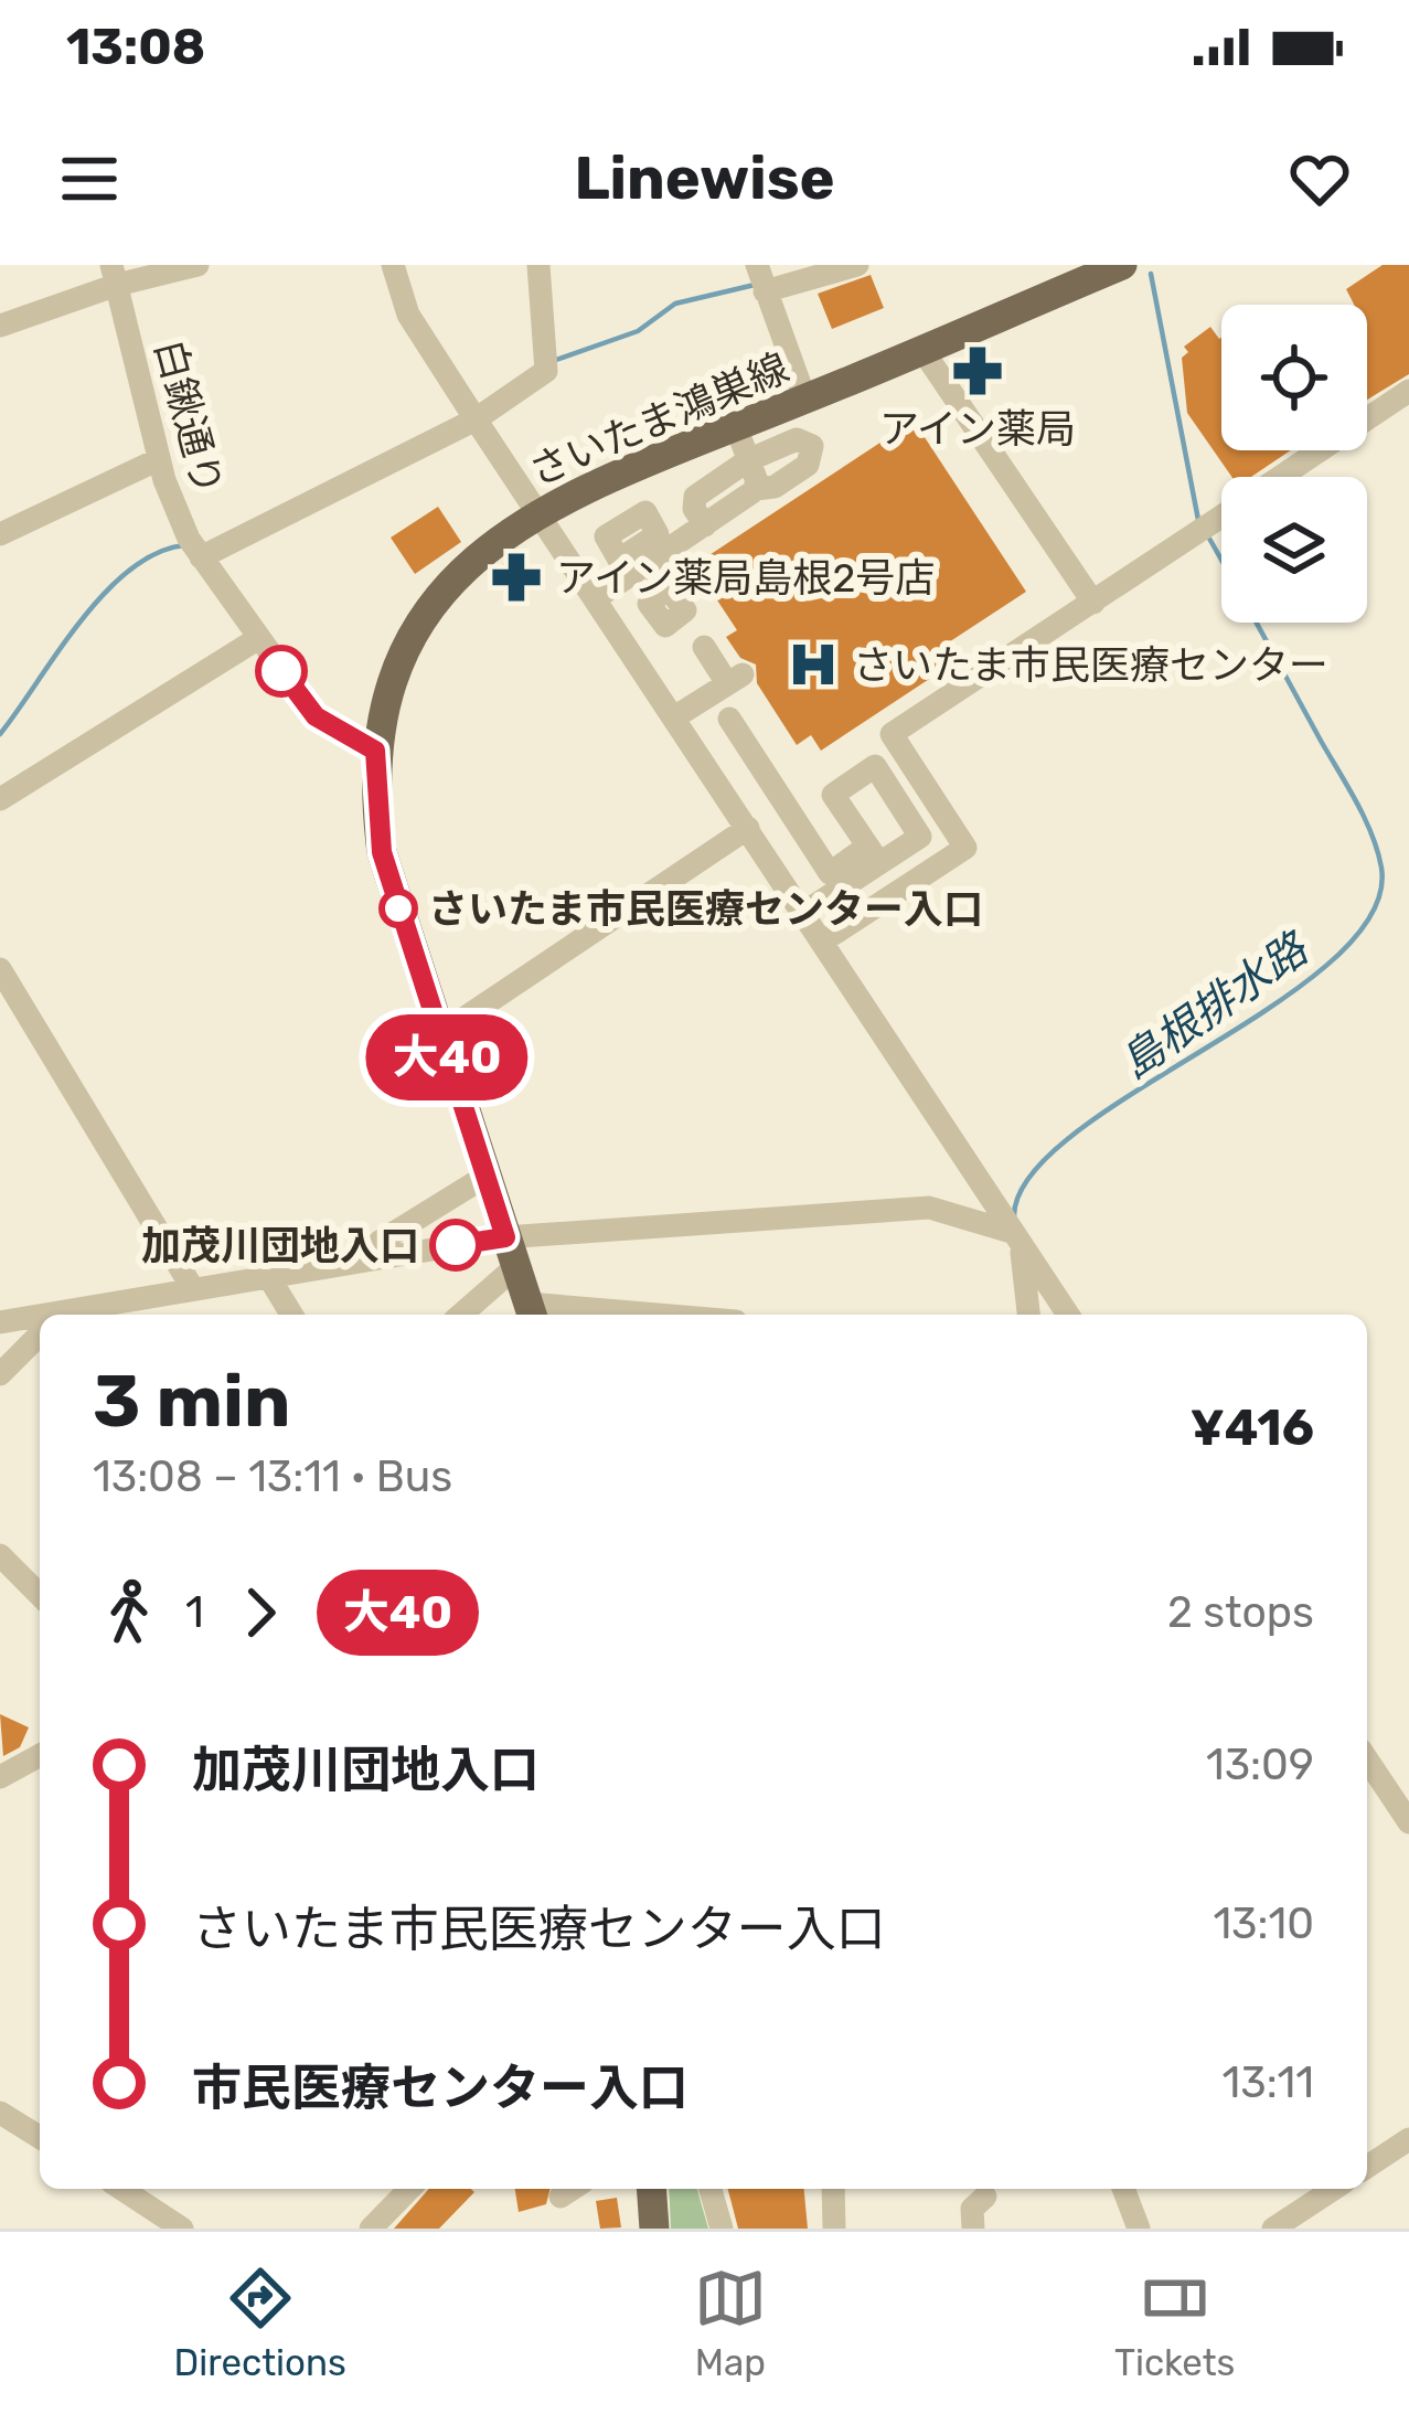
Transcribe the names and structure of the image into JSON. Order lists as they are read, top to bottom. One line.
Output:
{"streets":{"main road":["さいたま鴻巣線"],"street":["白鍬通り"]},"crossings":[["白鍬通り","さいたま鴻巣線"]],"water":["島根排水路"],"places":{"pharmacy":["アイン薬局","アイン薬局島根2号店"],"hospital":["さいたま市民医療センター"],"other":["さいたま市民医療センター入口","加茂川団地入口"]},"lines":["bus line 大40"],"page":{"status":"13:08","header":"Linewise","on_map":"大40","heading":["3 min","13:08 – 13:11 · Bus","¥416"],"legs":["1","大40","2 stops"],"list":[{"name":"加茂川団地入口","value":"13:09"},{"name":"さいたま市民医療センター入口","value":"13:10"},{"name":"市民医療センター入口","value":"13:11"}],"tabs":["Directions","Map","Tickets"]}}
